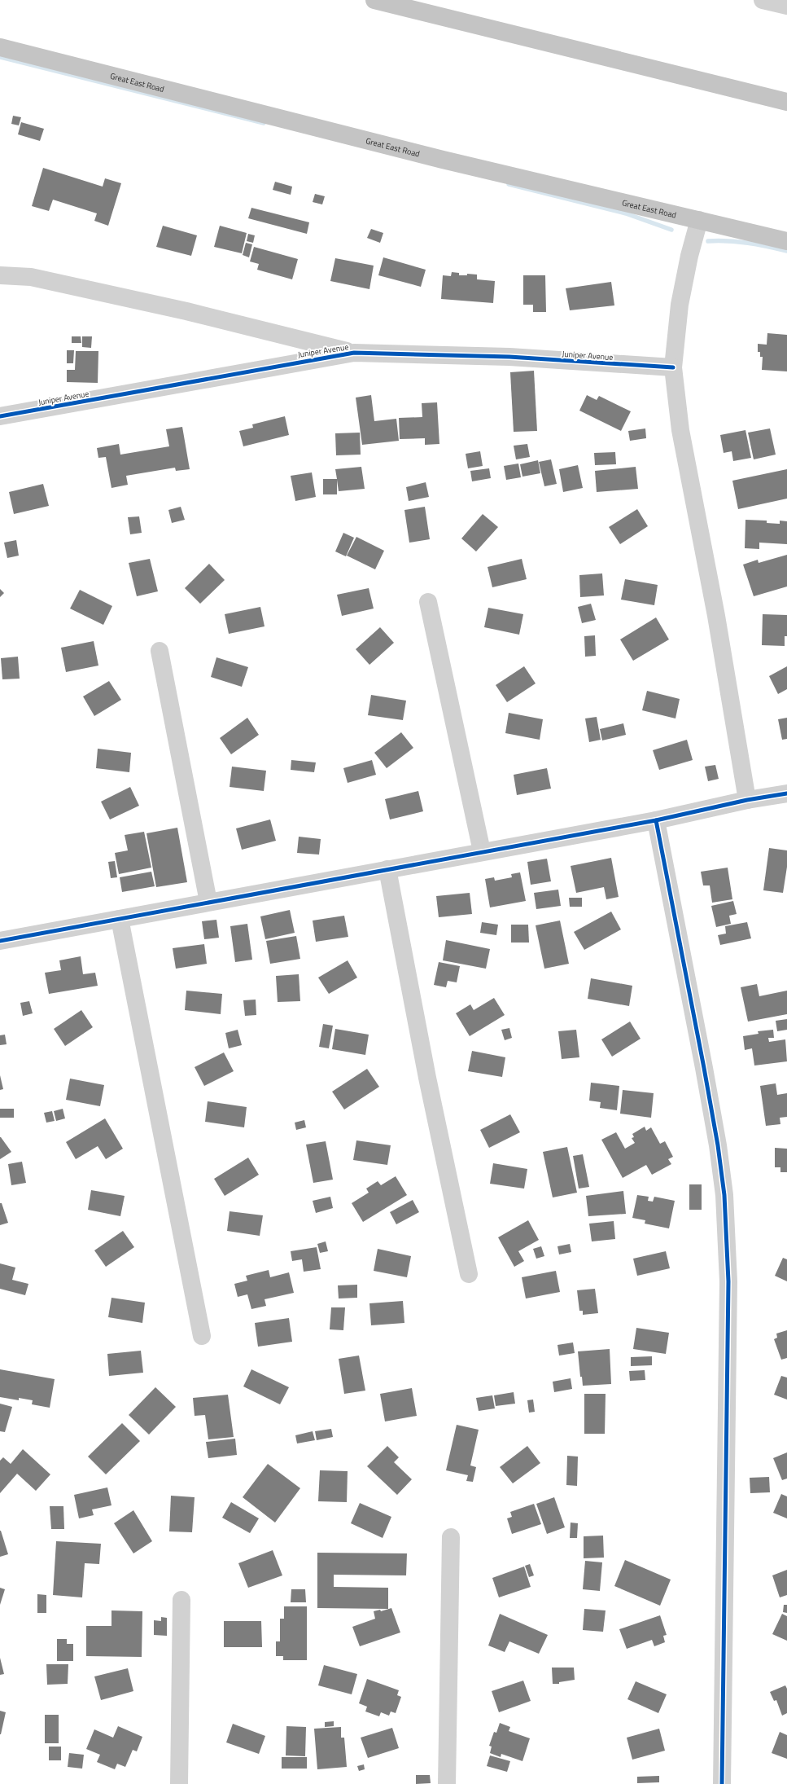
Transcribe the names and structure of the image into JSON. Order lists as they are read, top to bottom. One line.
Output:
{"streets":{"main road":["Great East Road"],"street":["Juniper Avenue"]}}
